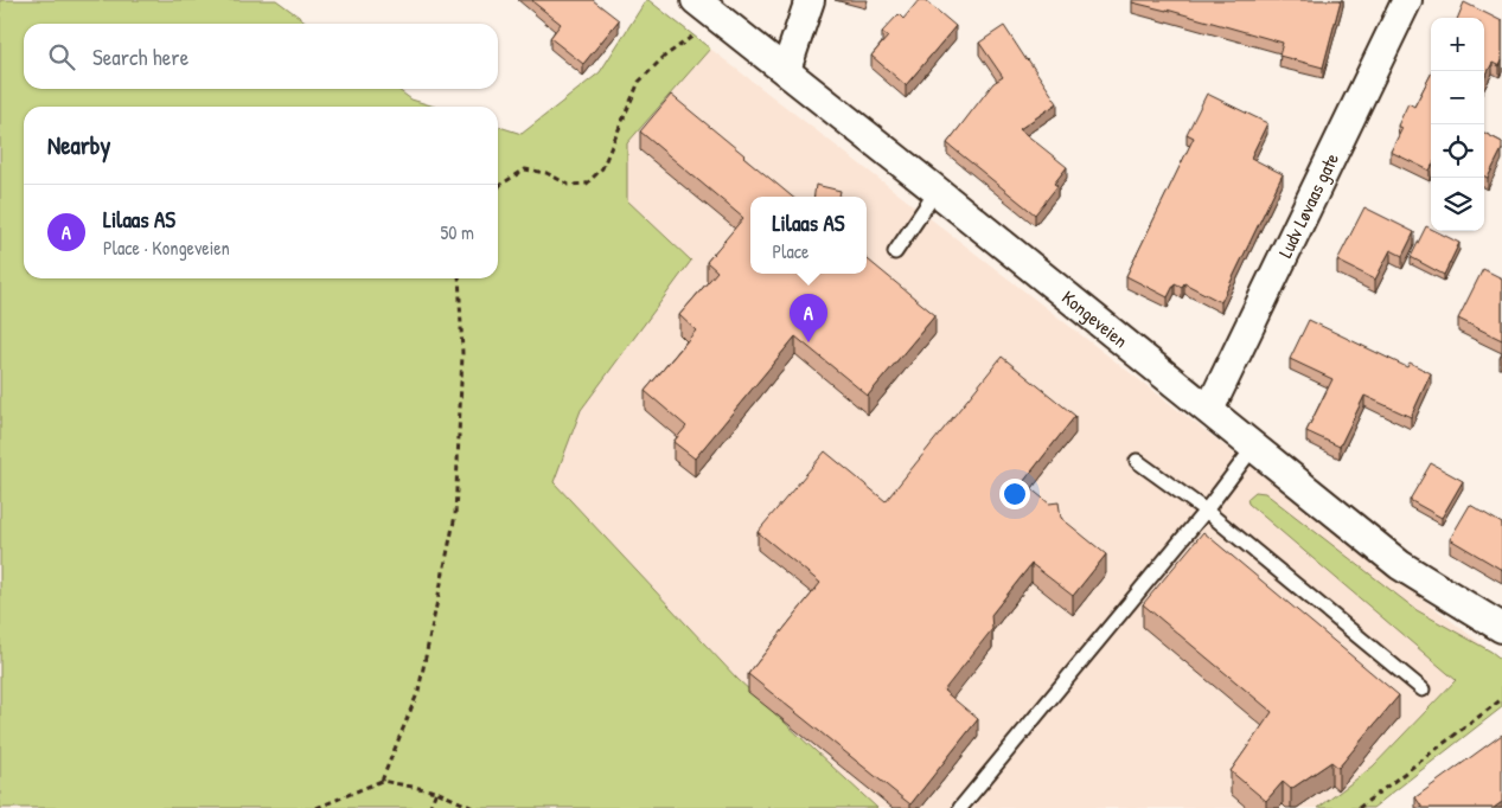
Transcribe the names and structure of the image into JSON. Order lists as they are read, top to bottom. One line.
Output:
{"streets":{"street":["Ludv Løvaas gate","Kongeveien"]},"crossings":[["Ludv Løvaas gate","Kongeveien"]],"page":{"map_buttons":["+","−"],"search":"Search here","heading":"Nearby","list":[{"mark":"A","name":"Lilaas AS","note":"Place · Kongeveien","value":"50 m"}],"popup":["Lilaas AS","Place"],"pins":"A"}}
